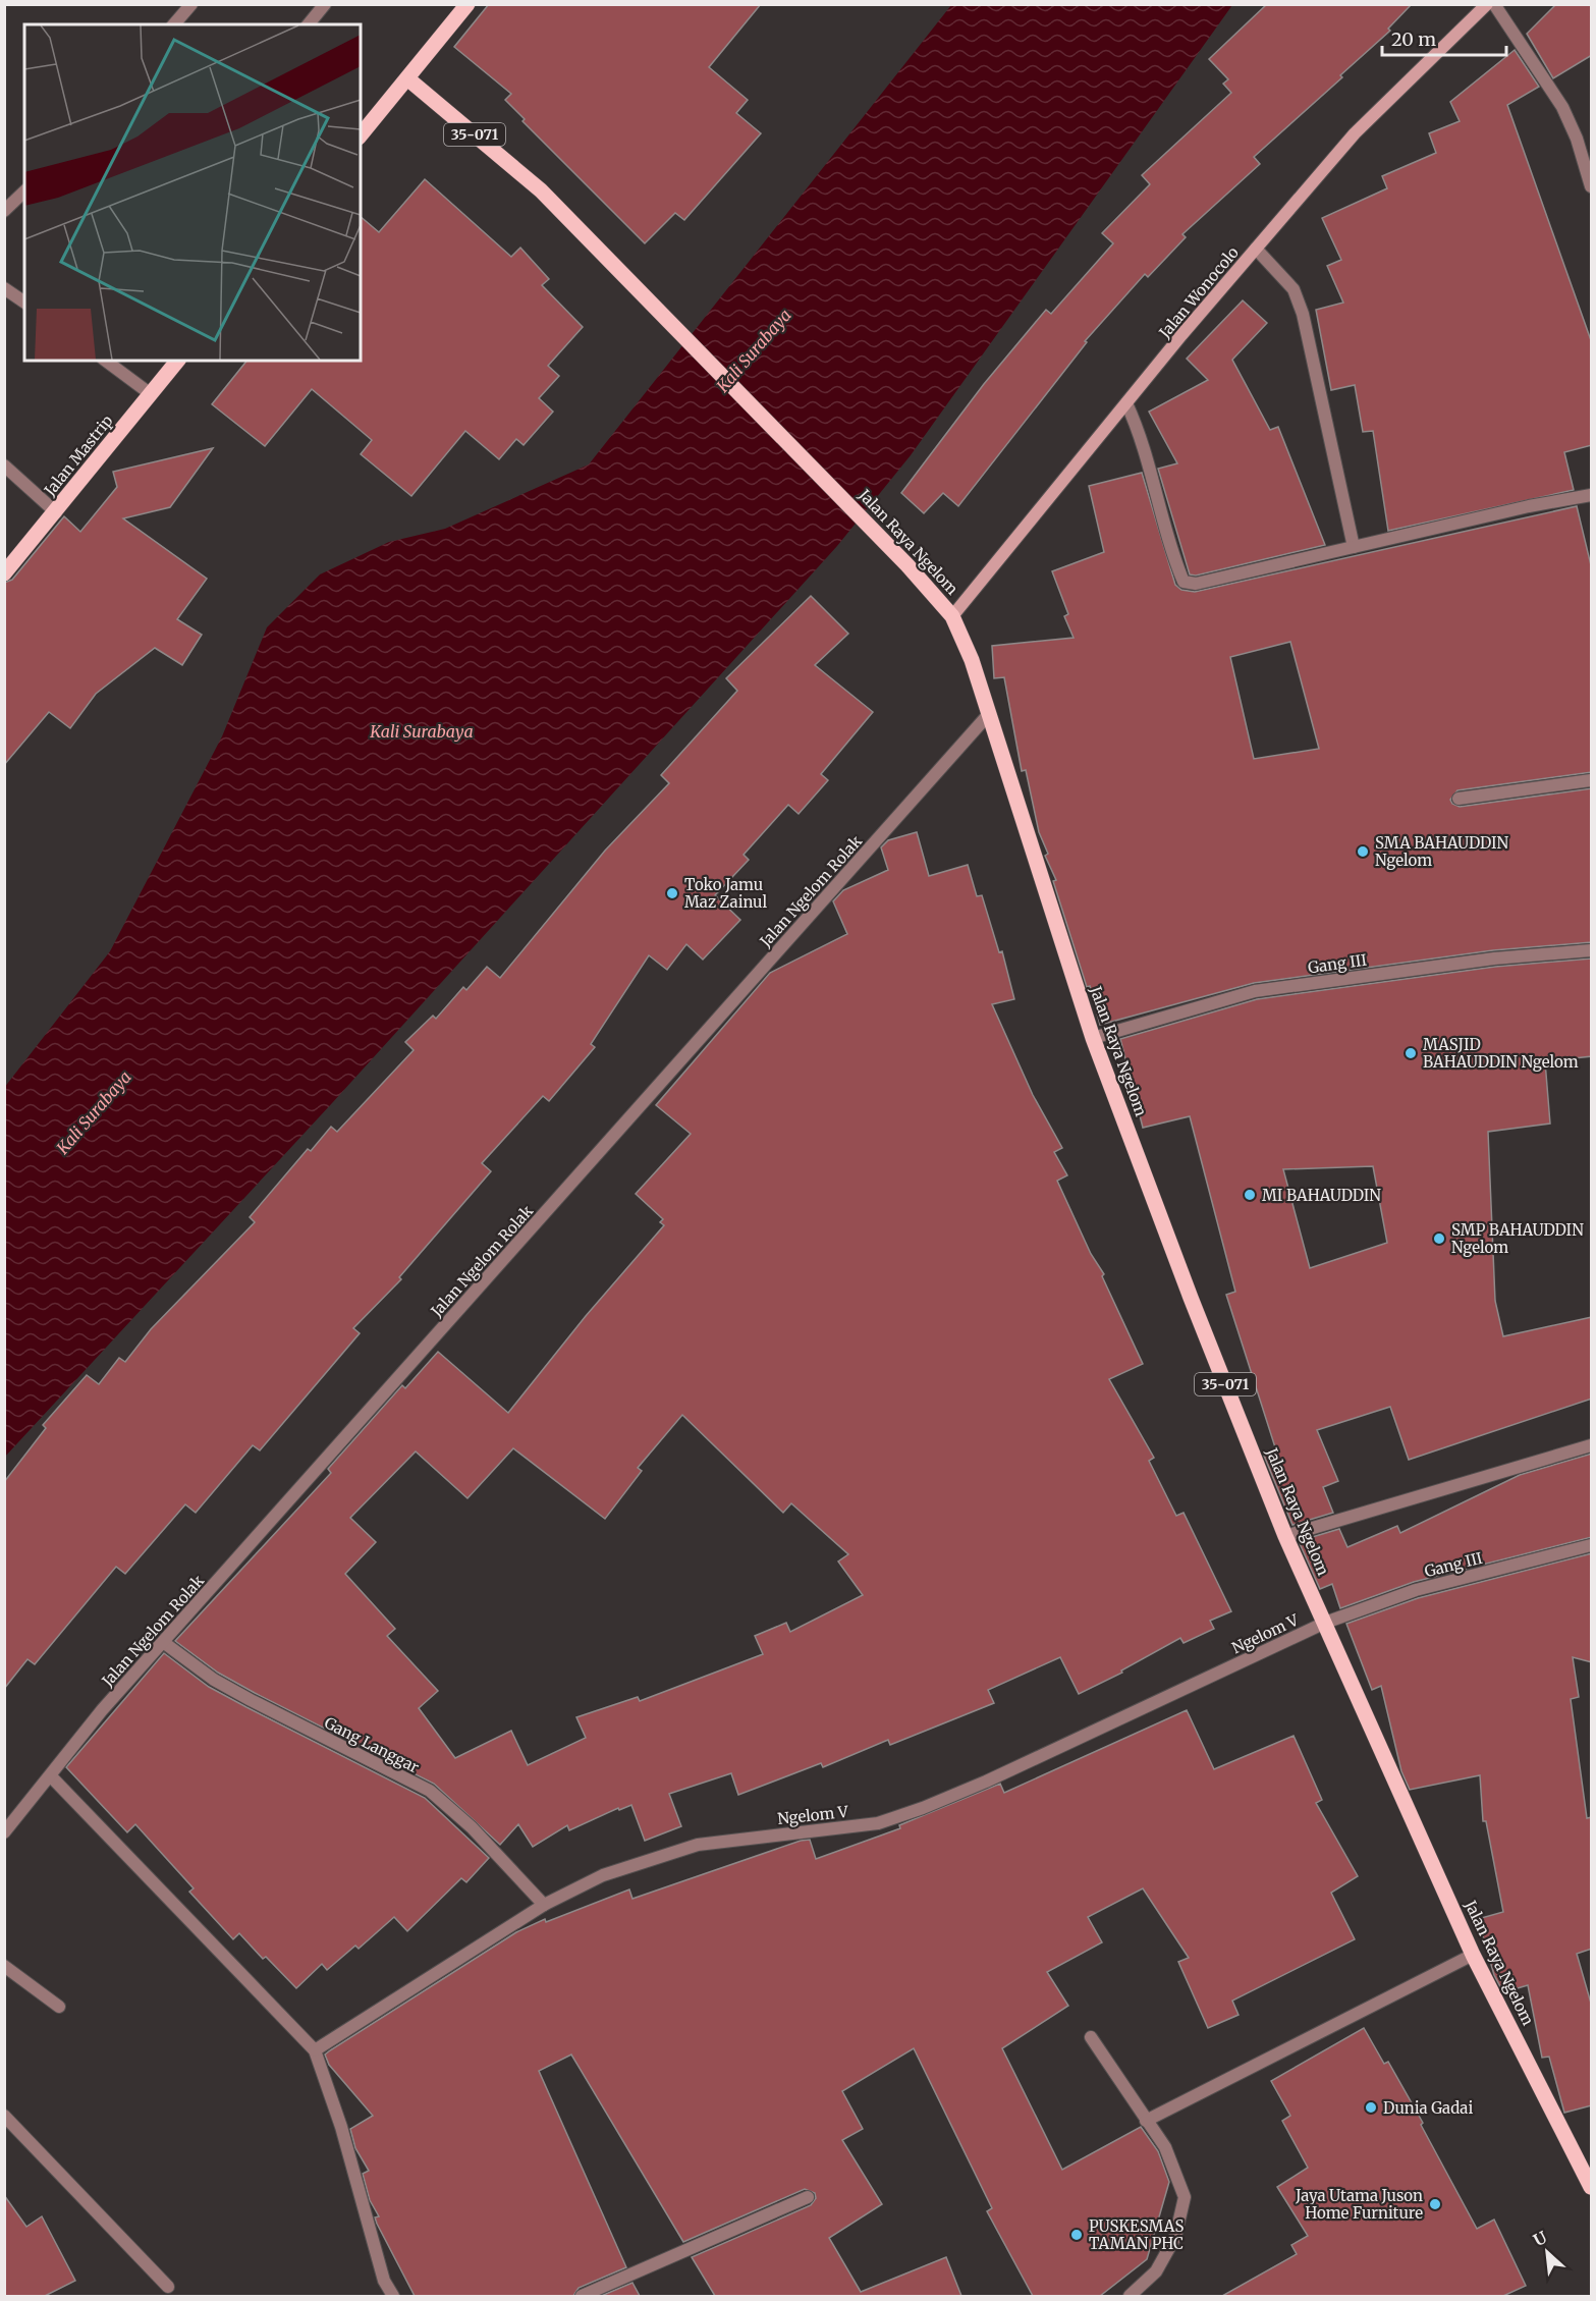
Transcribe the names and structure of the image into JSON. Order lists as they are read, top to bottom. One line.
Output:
{"streets":{"main road":["35-071","Jalan Wonocolo","Jalan Mastrip","Jalan Raya Ngelom"],"street":["Jalan Ngelom Rolak","Gang III","Ngelom V","Gang Langgar"]},"crossings":[["Jalan Wonocolo","Jalan Raya Ngelom"],["Jalan Raya Ngelom","Jalan Ngelom Rolak"],["Jalan Raya Ngelom","Gang III"],["Jalan Raya Ngelom","Ngelom V"],["Jalan Ngelom Rolak","Gang Langgar"],["Gang III","Ngelom V"],["Ngelom V","Gang Langgar"]],"water":["Kali Surabaya"],"places":["SMA BAHAUDDIN Ngelom","Toko Jamu Maz Zainul","MASJID BAHAUDDIN Ngelom","MI BAHAUDDIN","SMP BAHAUDDIN Ngelom","Dunia Gadai","Jaya Utama Juson Home Furniture","PUSKESMAS TAMAN PHC"],"scale_bar":"20 m","north":"top left"}
